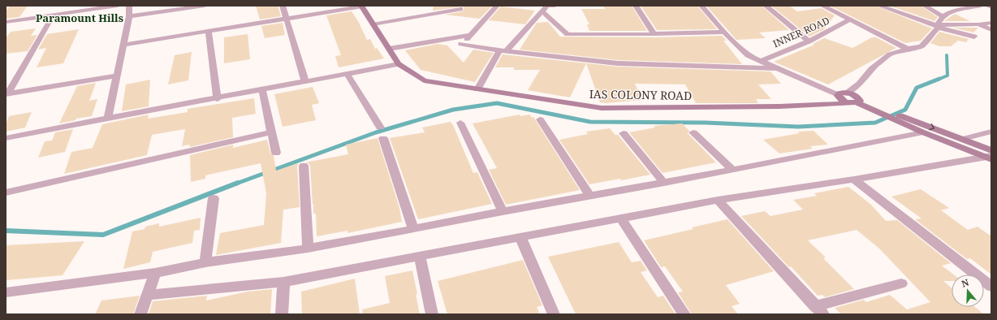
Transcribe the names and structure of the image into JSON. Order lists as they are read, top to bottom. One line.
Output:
{"streets":{"street":["INNER ROAD","IAS COLONY ROAD"]},"districts":["Paramount Hills"],"north":"top"}
